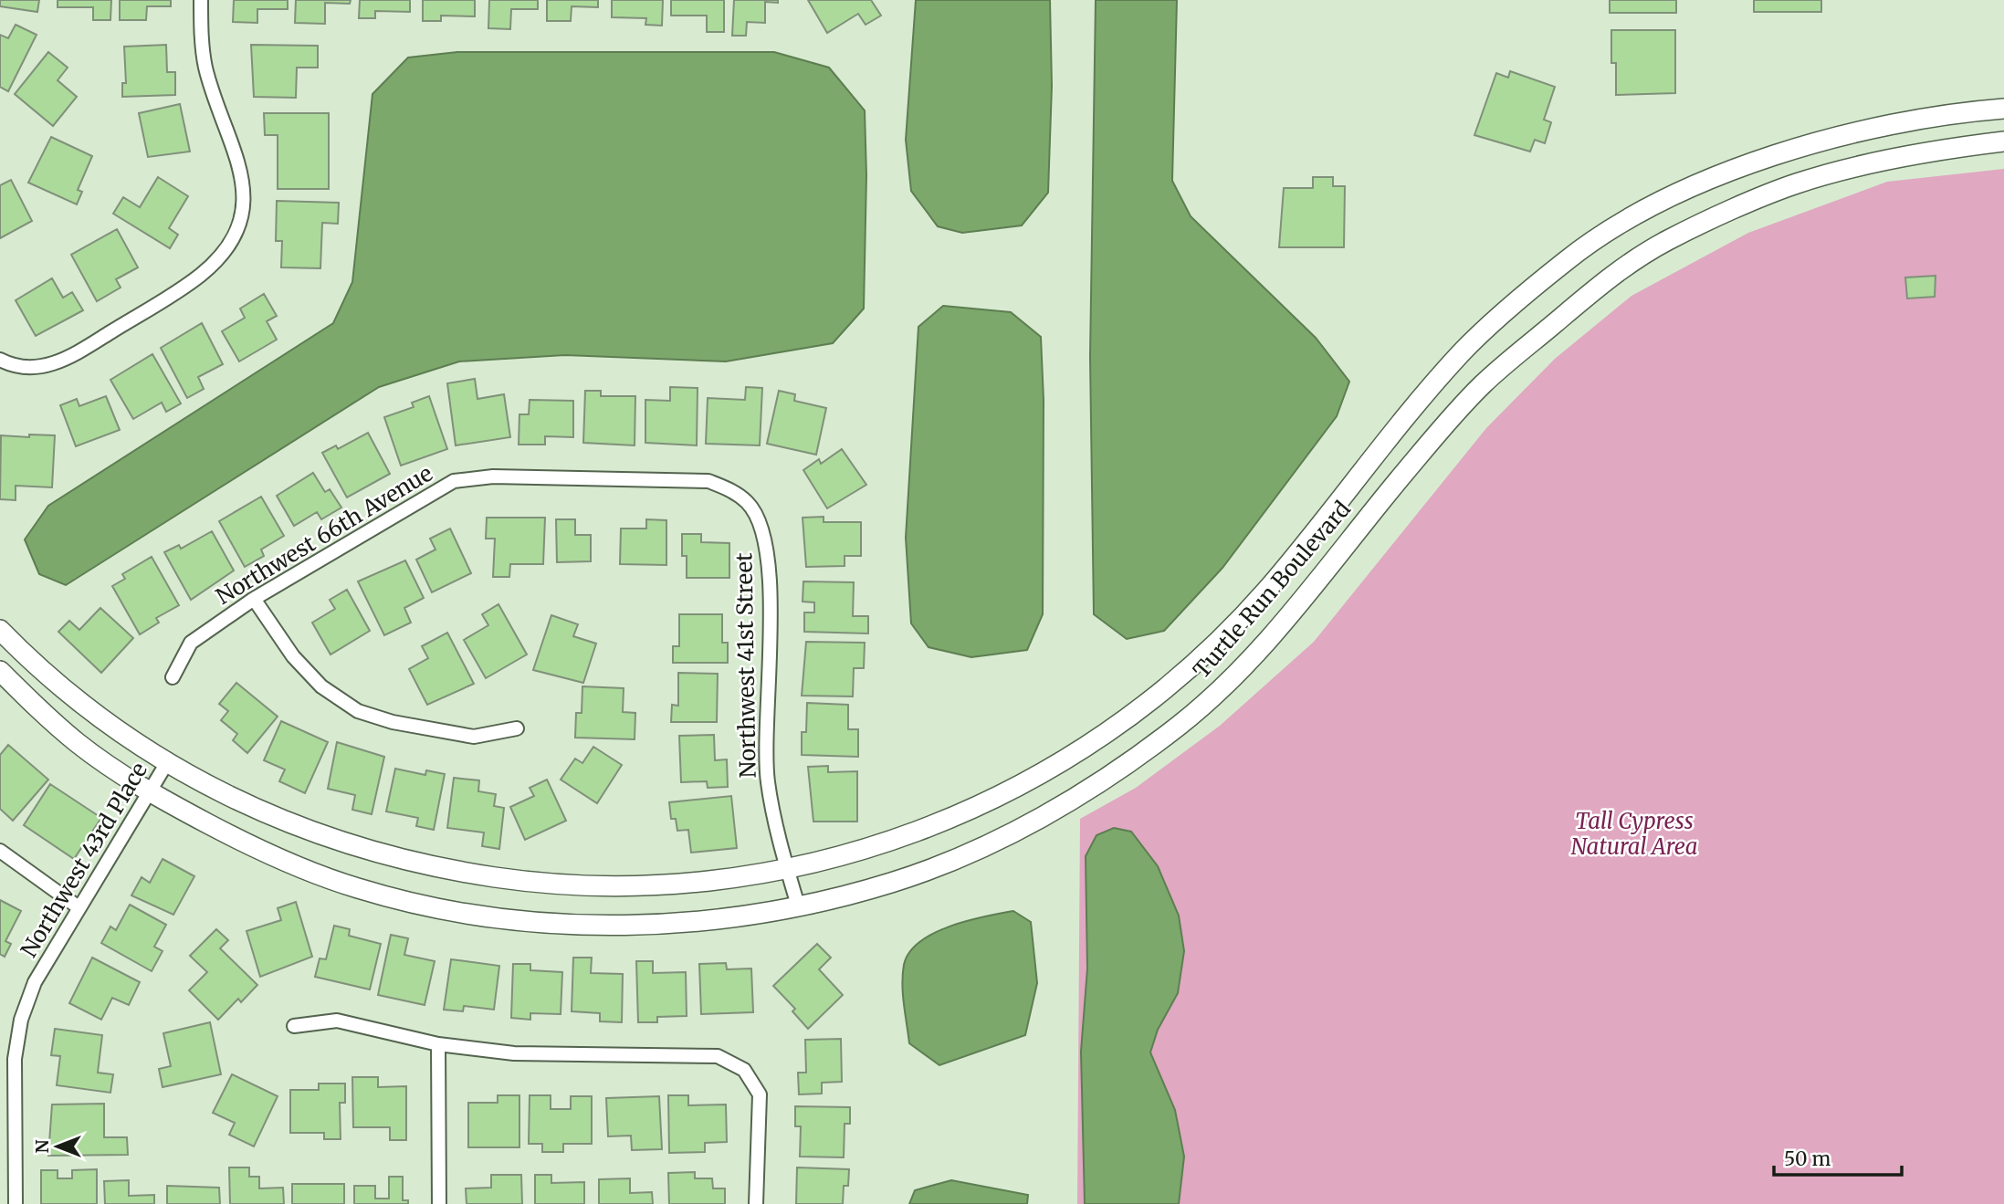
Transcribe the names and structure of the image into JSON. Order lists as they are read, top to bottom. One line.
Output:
{"streets":{"street":["Northwest 66th Avenue","Turtle Run Boulevard","Northwest 41st Street","Northwest 43rd Place"]},"crossings":[["Northwest 66th Avenue","Northwest 41st Street"],["Turtle Run Boulevard","Northwest 41st Street"],["Turtle Run Boulevard","Northwest 43rd Place"]],"parks":["Tall Cypress Natural Area"],"scale_bar":"50 m","north":"left"}
